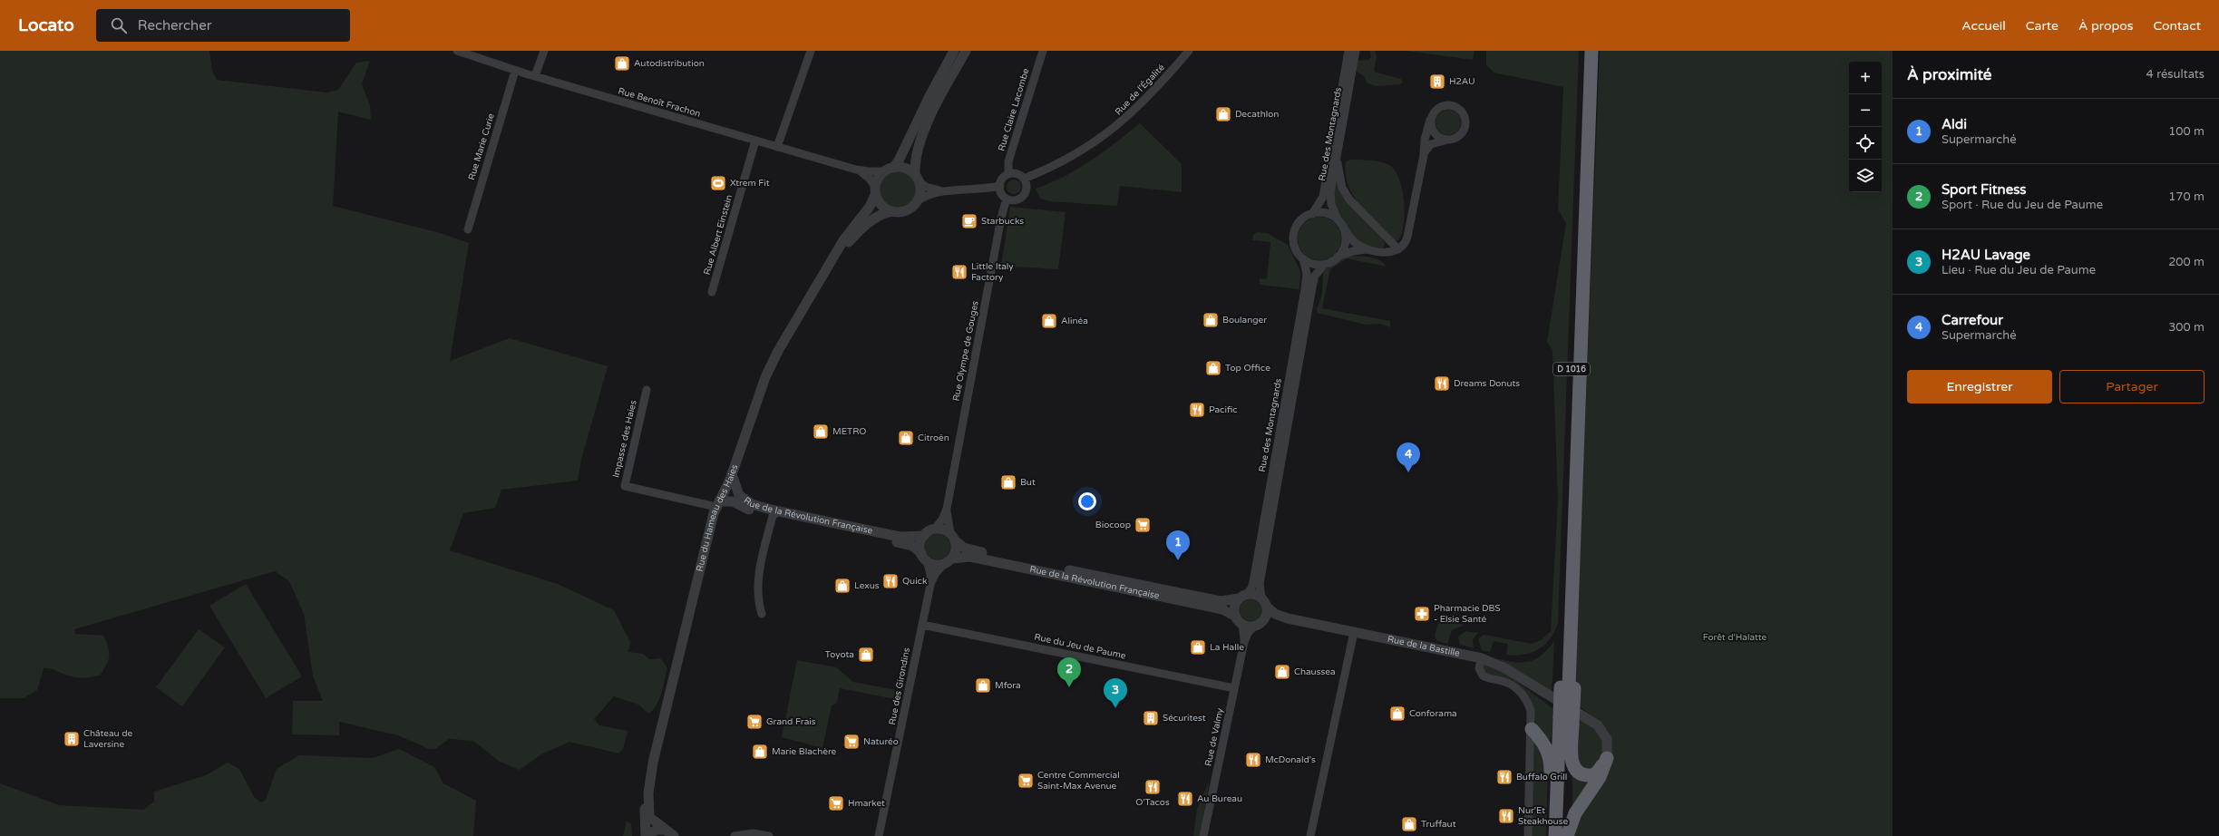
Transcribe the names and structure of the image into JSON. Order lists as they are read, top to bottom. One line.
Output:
{"streets":{"highway":["D 1016"],"street":["Rue de l'Égalité","Rue Benoît Frachon","Rue Claire Lacombe","Rue des Montagnards","Rue Marie Curie","Rue Albert Einstein","Rue Olympe de Gouges","Impasse des Haies","Rue de la Révolution Française","Rue du Hameau des Haies","Rue de la Bastille","Rue du Jeu de Paume","Rue des Girondins","Rue de Valmy"]},"crossings":[["Rue de l'Égalité","Rue Claire Lacombe"],["Rue de l'Égalité","Rue Olympe de Gouges"],["Rue Benoît Frachon","Rue Marie Curie"],["Rue Benoît Frachon","Rue Albert Einstein"],["Rue Benoît Frachon","Rue du Hameau des Haies"],["Rue Claire Lacombe","Rue Olympe de Gouges"],["Rue des Montagnards","Rue de la Révolution Française"],["Rue des Montagnards","Rue de la Bastille"],["Rue des Montagnards","Rue de Valmy"],["Rue Olympe de Gouges","Rue de la Révolution Française"],["Rue Olympe de Gouges","Rue des Girondins"],["Impasse des Haies","Rue du Hameau des Haies"],["Rue de la Révolution Française","Rue du Hameau des Haies"],["Rue de la Révolution Française","Rue de la Bastille"],["Rue de la Révolution Française","Rue des Girondins"],["Rue de la Révolution Française","Rue de Valmy"],["Rue de la Bastille","Rue de Valmy"],["Rue du Jeu de Paume","Rue des Girondins"],["Rue du Jeu de Paume","Rue de Valmy"]],"parks":["Forêt d'Halatte"],"places":{"shop":["Autodistribution","Decathlon","Boulanger","Alinéa","Top Office","METRO","Citroën","But","Lexus","La Halle","Toyota","Chaussea","Mfora","Conforama","Marie Blachère","Truffaut"],"building":["H2AU","Sécuritest","Château de Laversine"],"sports":["Xtrem Fit"],"cafe":["Starbucks"],"restaurant":["Little Italy Factory","Dreams Donuts","Pacific","Quick","McDonald's","Buffalo Grill","O'Tacos","Au Bureau","Nur'Et Steakhouse"],"supermarket":["Biocoop","Grand Frais","Naturéo","Centre Commercial Saint-Max Avenue","Hmarket"],"pharmacy":["Pharmacie DBS - Elsie Santé"]},"page":{"header":"Locato","search":"Rechercher","nav":["Accueil","Carte","À propos","Contact"],"heading":["À proximité","4 résultats"],"map_buttons":["+","−"],"list":[{"mark":"1","name":"Aldi","note":"Supermarché","value":"100 m"},{"mark":"2","name":"Sport Fitness","note":"Sport · Rue du Jeu de Paume","value":"170 m"},{"mark":"3","name":"H2AU Lavage","note":"Lieu · Rue du Jeu de Paume","value":"200 m"},{"mark":"4","name":"Carrefour","note":"Supermarché","value":"300 m"}],"buttons":["Enregistrer","Partager"],"pins":["4","1","2","3"]}}
